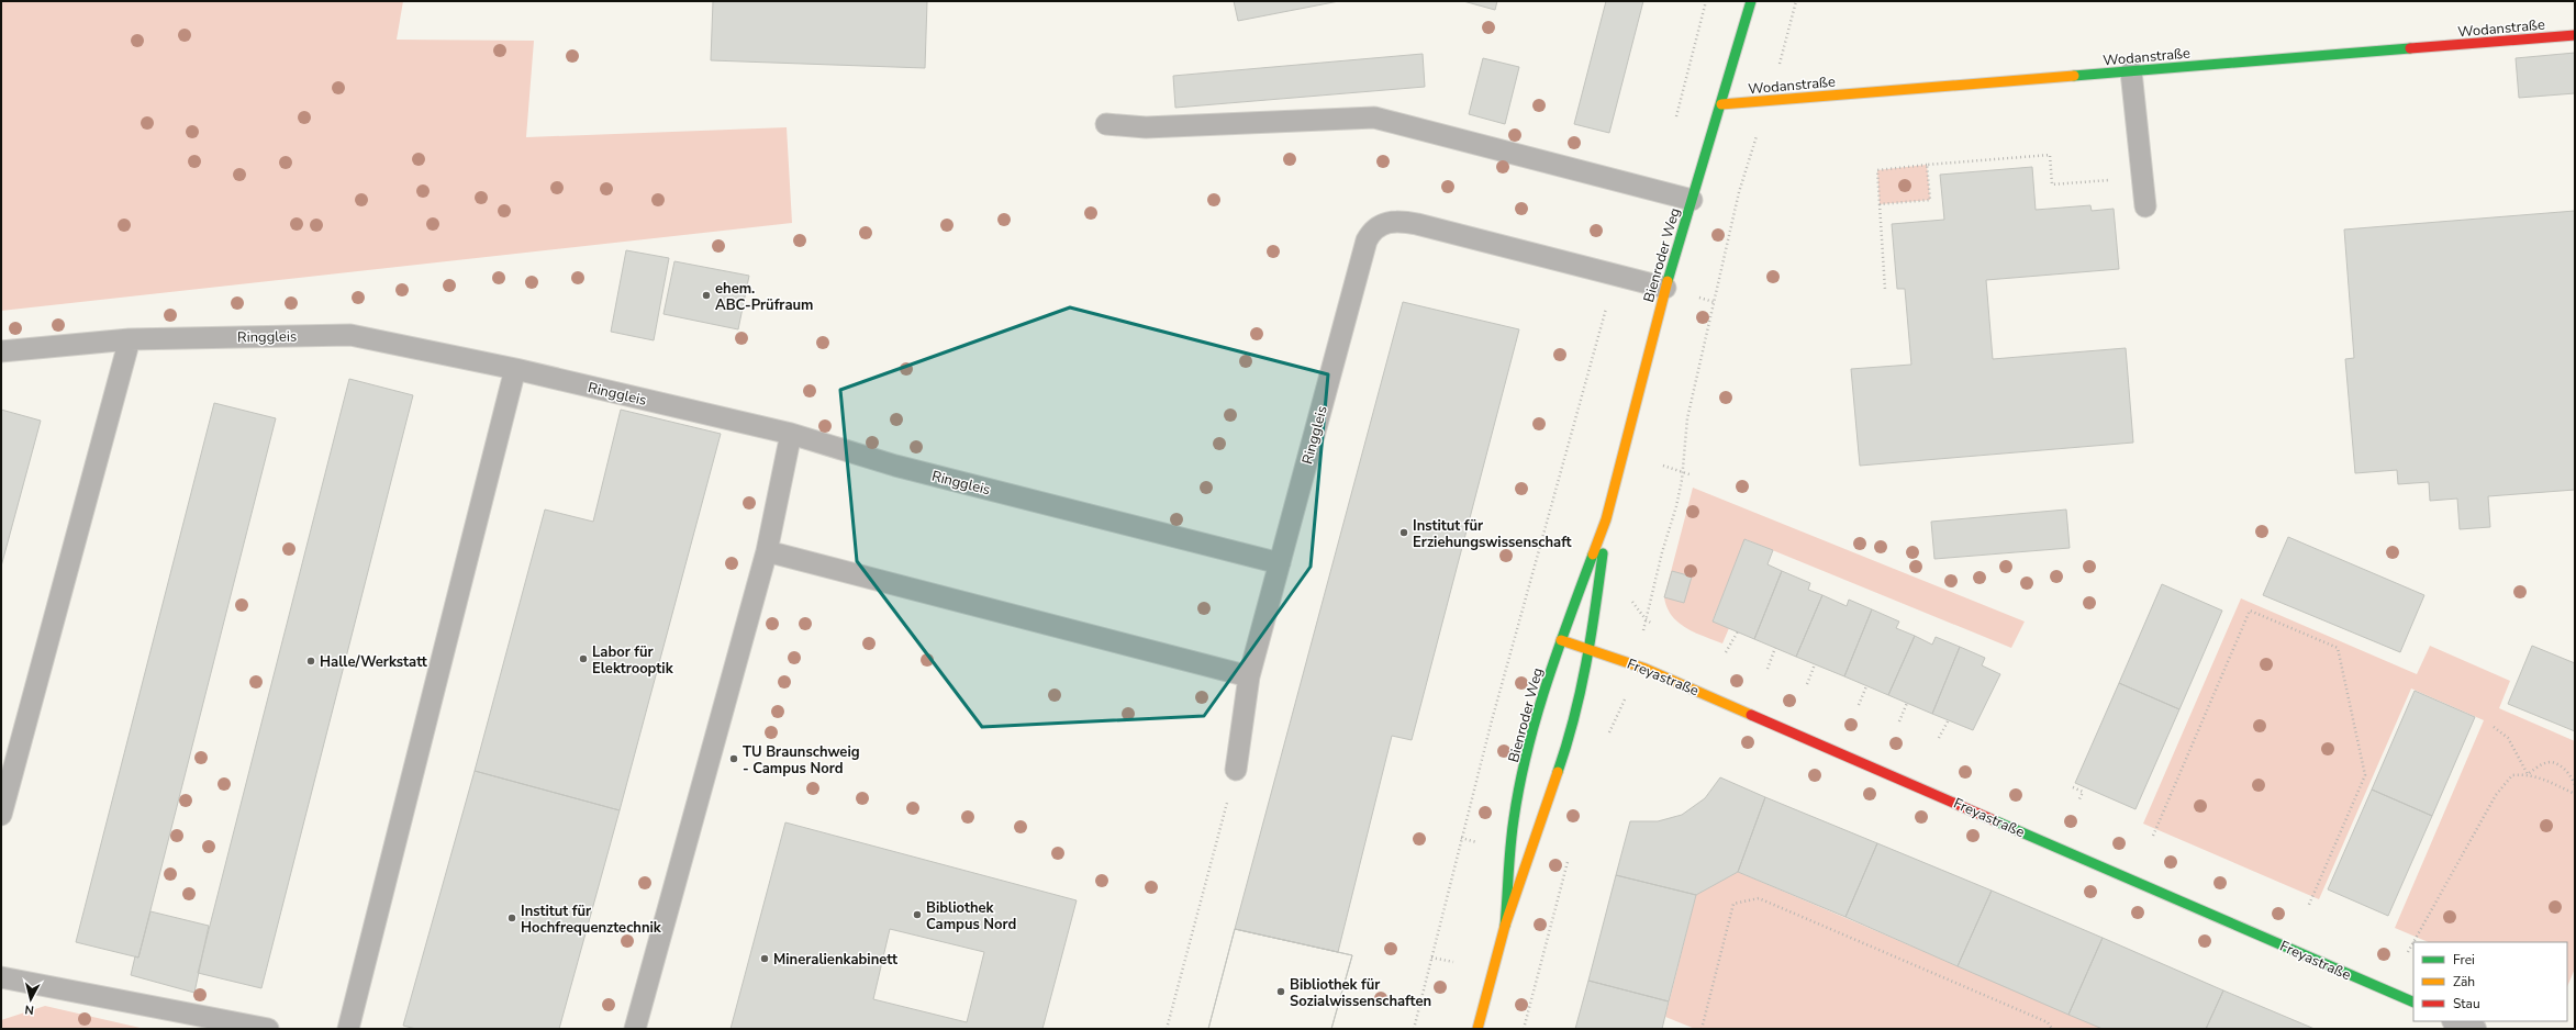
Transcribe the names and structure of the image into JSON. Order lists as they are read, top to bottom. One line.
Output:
{"streets":{"street":["Wodanstraße","Bienroder Weg","Freyastraße"],"lane":["Ringgleis"]},"crossings":[["Wodanstraße","Bienroder Weg"],["Bienroder Weg","Ringgleis"],["Bienroder Weg","Freyastraße"]],"places":["ehem. ABC-Prüfraum","Institut für Erziehungswissenschaft","Labor für Elektrooptik","Halle/Werkstatt","TU Braunschweig - Campus Nord","Bibliothek Campus Nord","Institut für Hochfrequenztechnik","Mineralienkabinett","Bibliothek für Sozialwissenschaften"],"legend":["Frei","Zäh","Stau"],"north":"bottom"}
